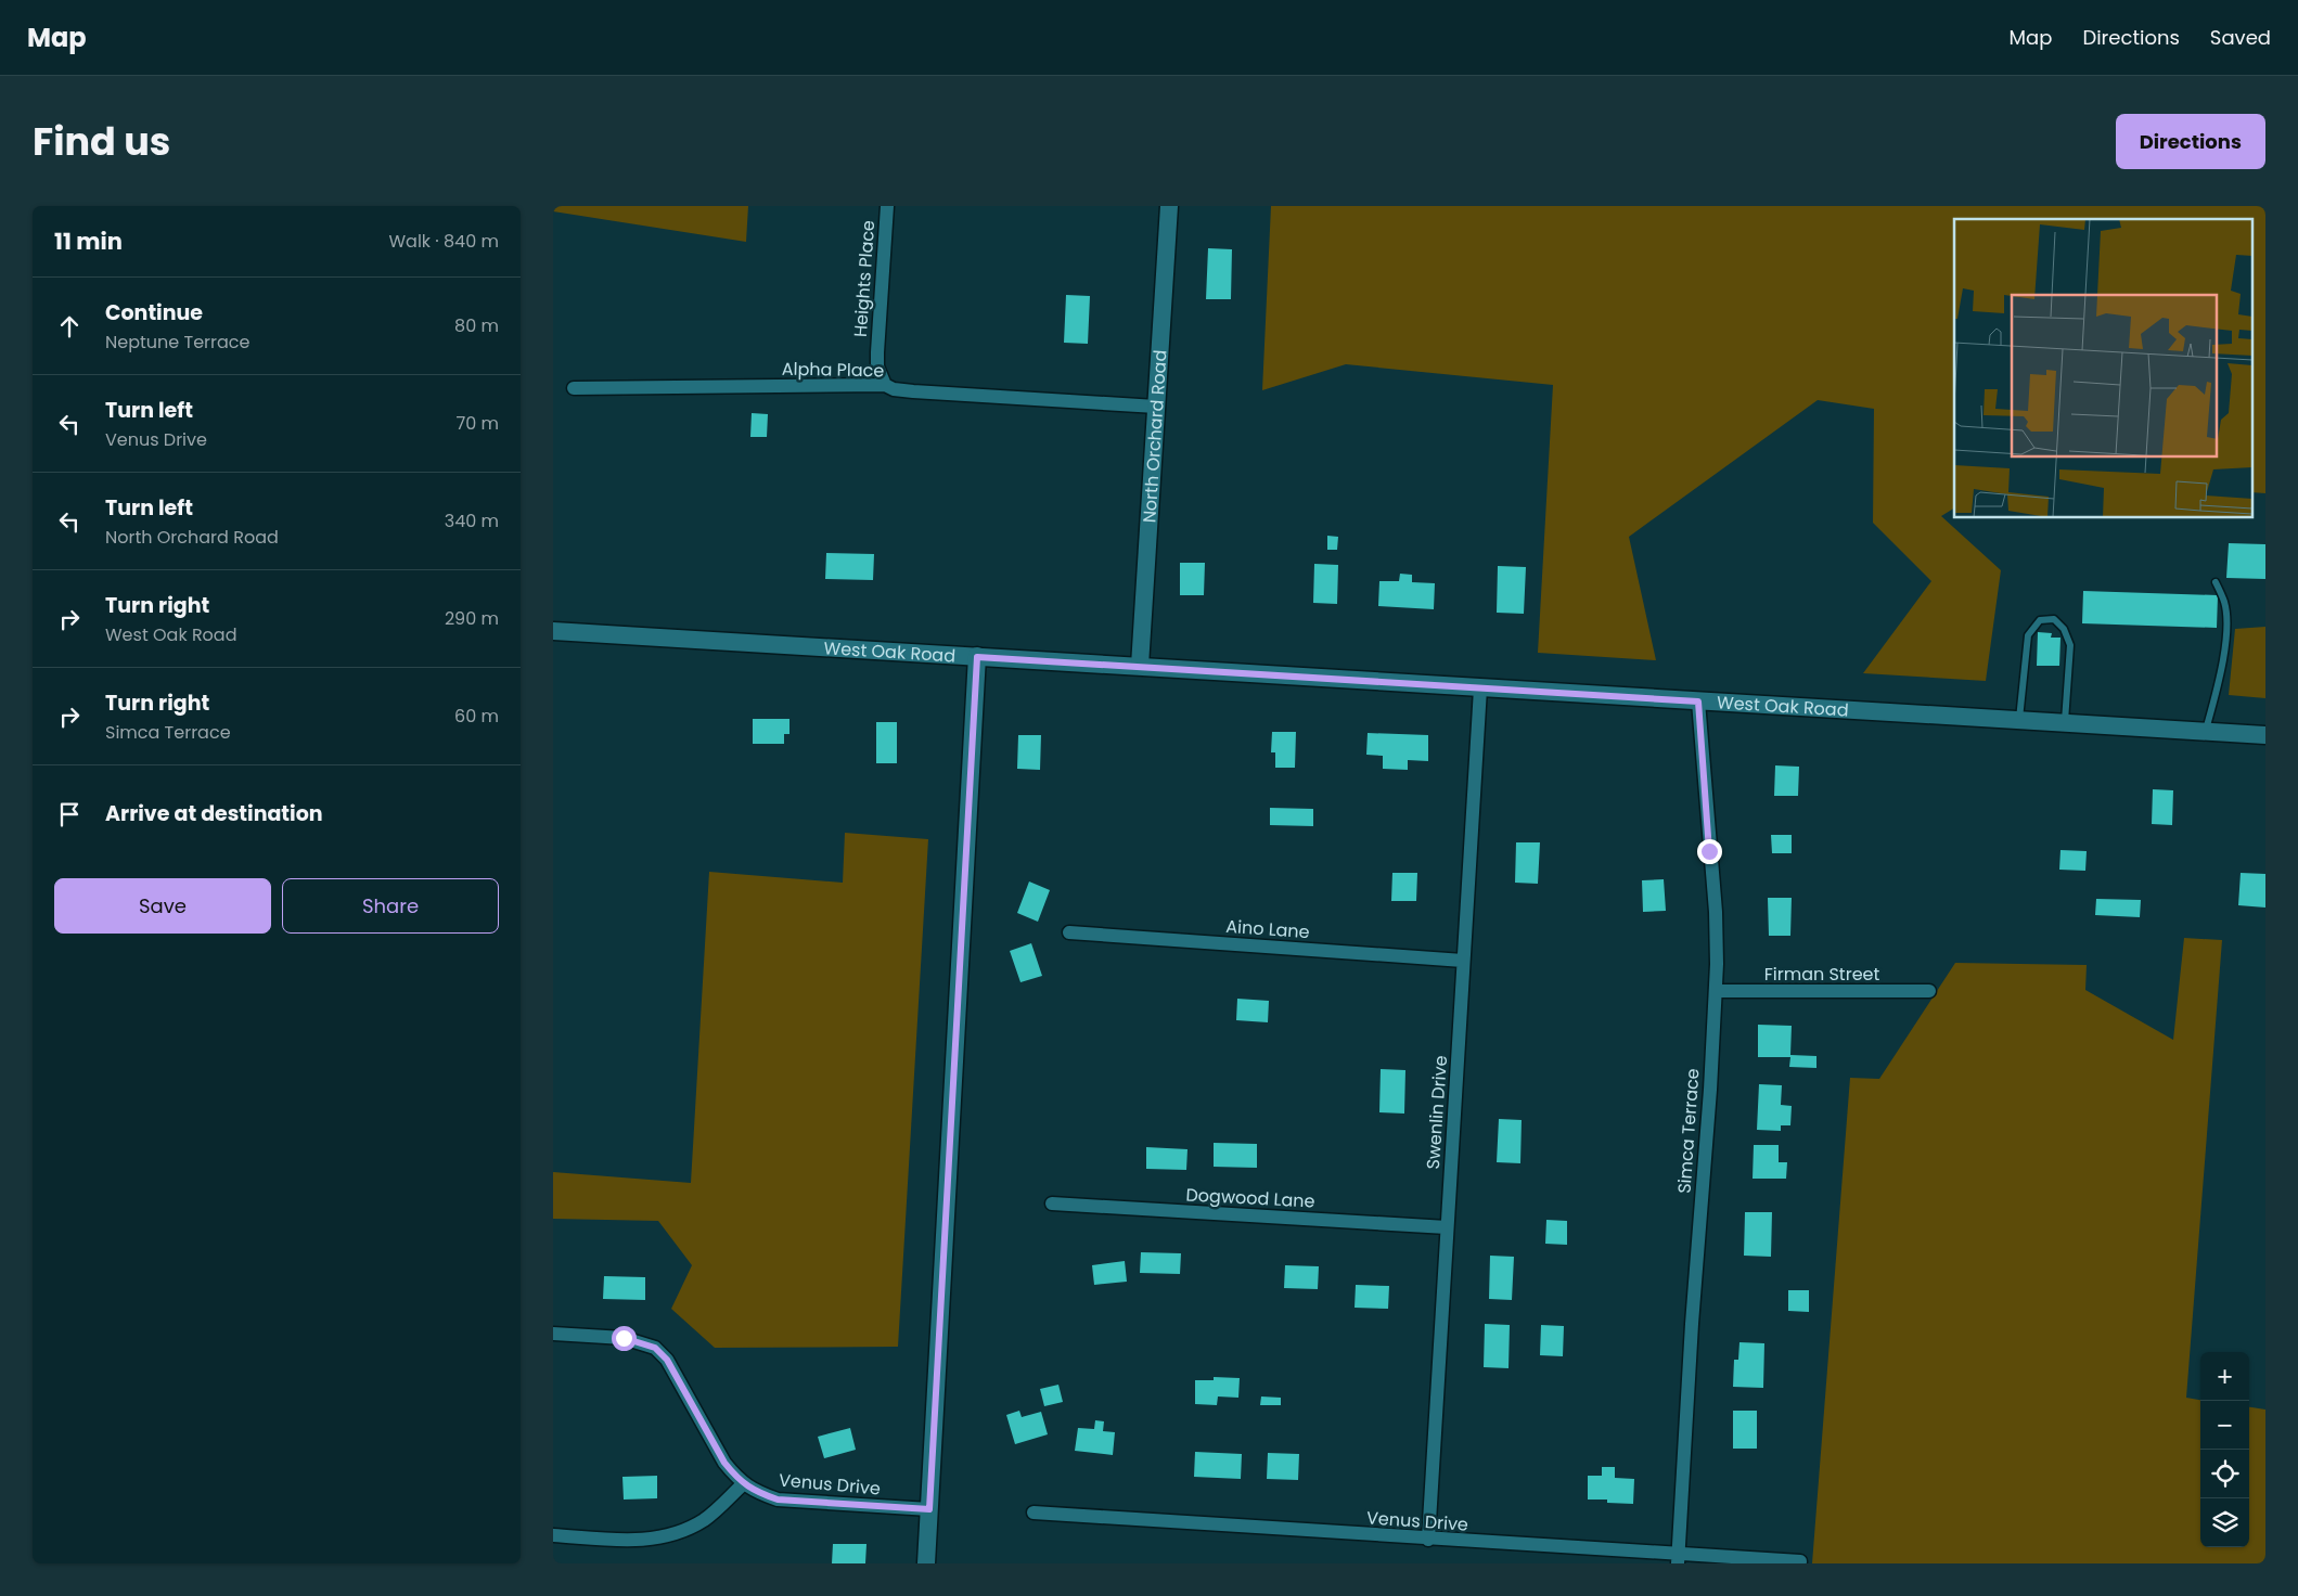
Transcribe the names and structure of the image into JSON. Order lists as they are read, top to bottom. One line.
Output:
{"streets":{"street":["Heights Place","Alpha Place","North Orchard Road","West Oak Road","Aino Lane","Firman Street","Swenlin Drive","Simca Terrace","Dogwood Lane","Venus Drive"]},"crossings":[["Heights Place","Alpha Place"],["Alpha Place","North Orchard Road"],["North Orchard Road","West Oak Road"],["West Oak Road","Swenlin Drive"],["West Oak Road","Simca Terrace"],["Aino Lane","Swenlin Drive"],["Firman Street","Simca Terrace"],["Swenlin Drive","Dogwood Lane"],["Swenlin Drive","Venus Drive"],["Simca Terrace","Venus Drive"]],"page":{"header":"Map","nav":["Map","Directions","Saved"],"title":"Find us","buttons":["Directions",["Save","Share"]],"heading":["11 min","Walk · 840 m"],"list":[["Continue","Neptune Terrace","80 m"],["Turn left","Venus Drive","70 m"],["Turn left","North Orchard Road","340 m"],["Turn right","West Oak Road","290 m"],["Turn right","Simca Terrace","60 m"],"Arrive at destination"],"map_buttons":["+","−"]}}
